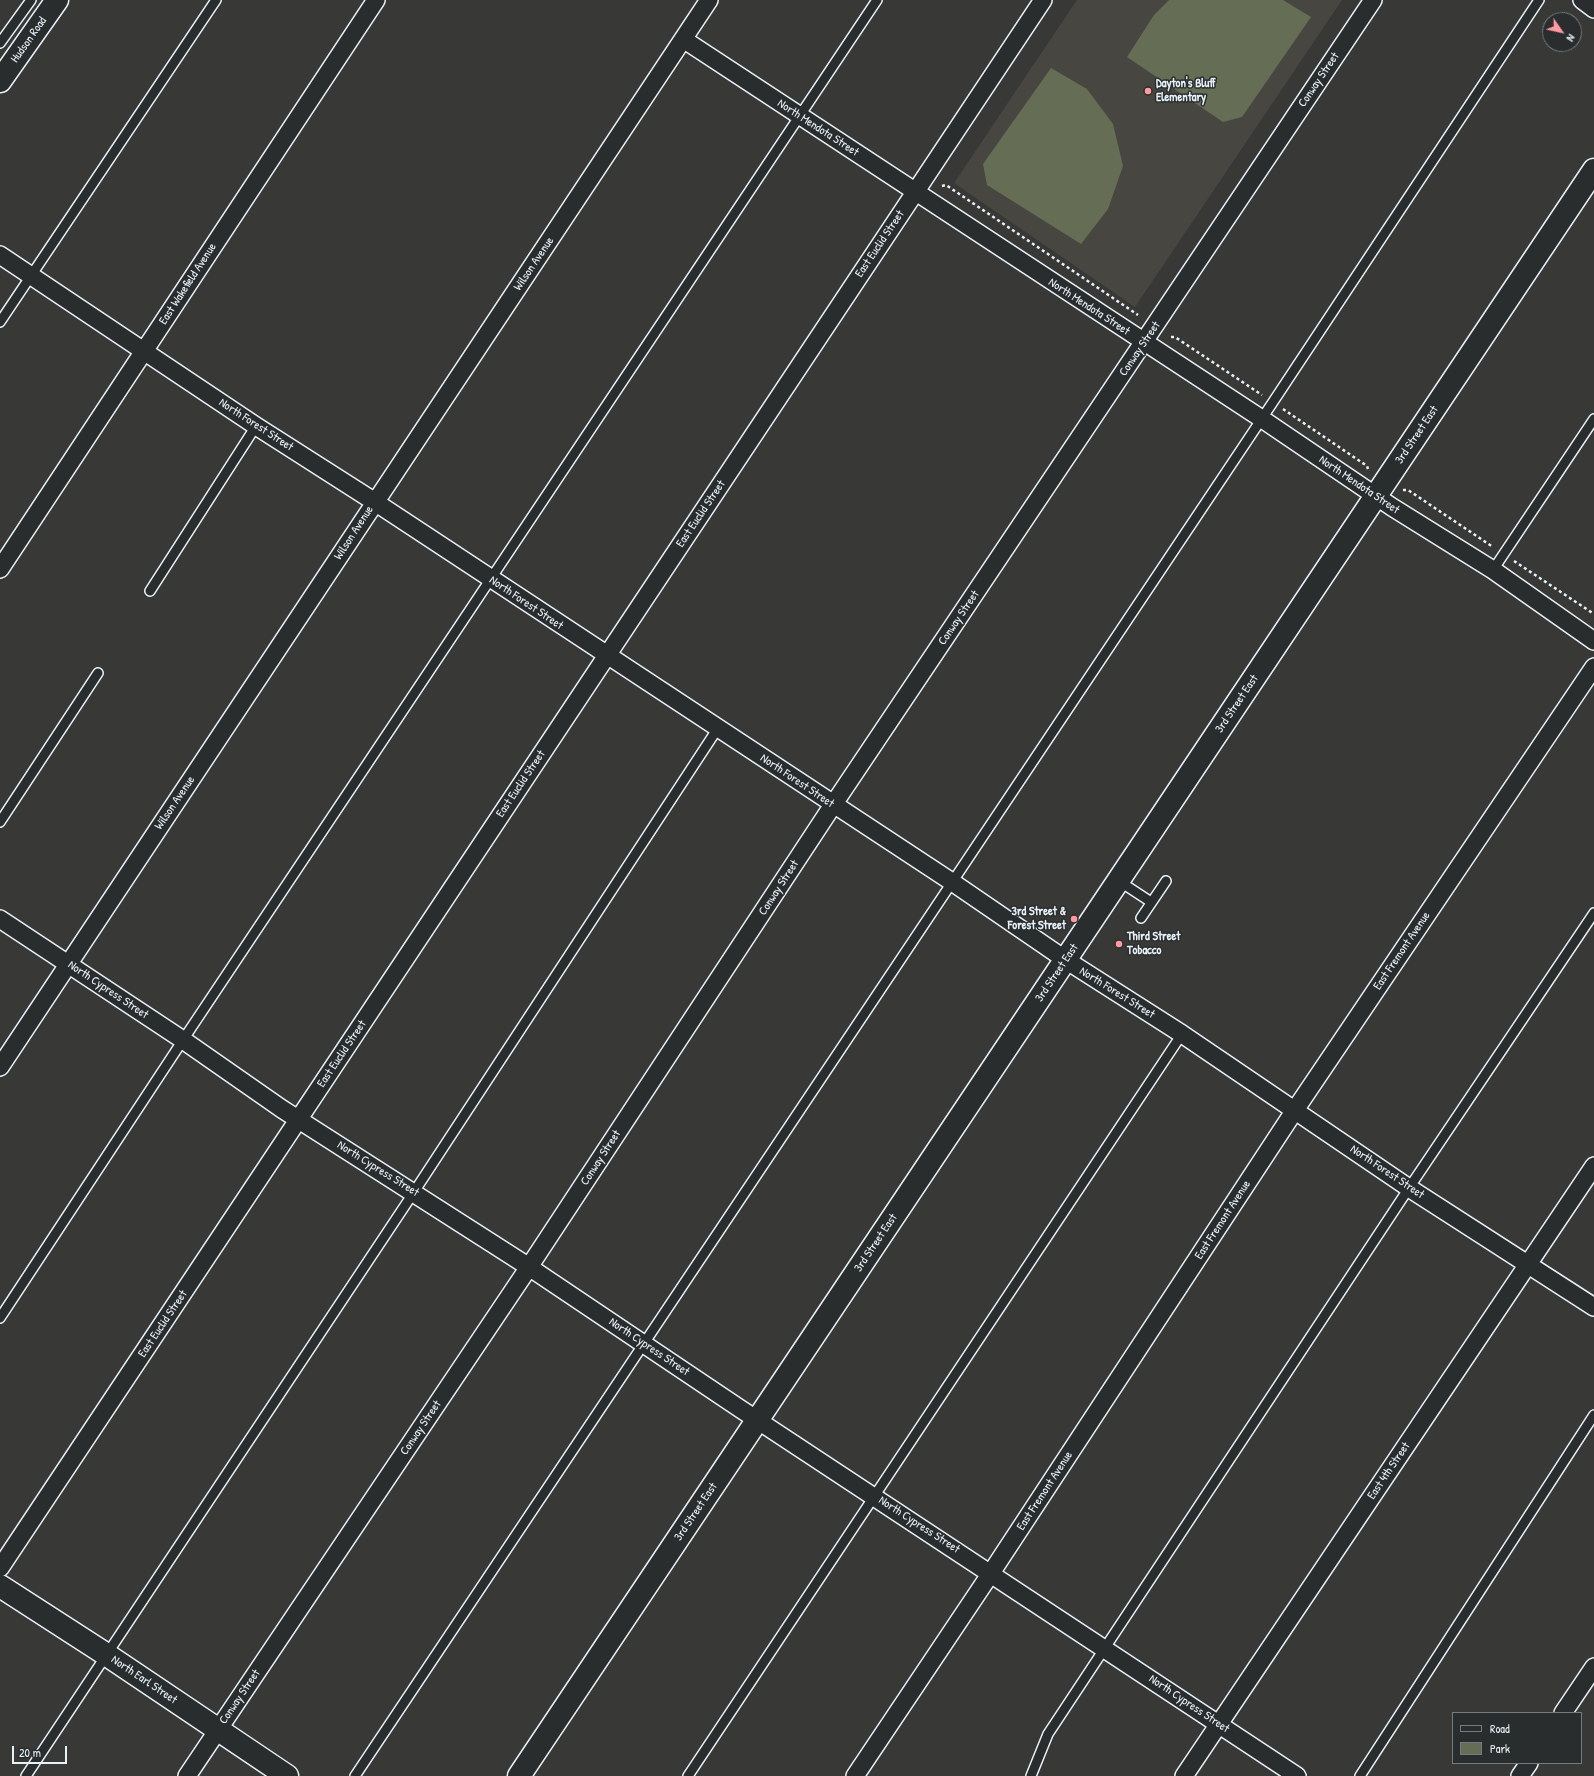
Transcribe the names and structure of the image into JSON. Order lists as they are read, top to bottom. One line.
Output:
{"streets":{"street":["Hudson Road","Conway Street","North Mendota Street","East Euclid Street","Wilson Avenue","East Wakefield Avenue","North Forest Street","3rd Street East","East Fremont Avenue","North Cypress Street","East 4th Street","North Earl Street"]},"crossings":[["Conway Street","North Mendota Street"],["Conway Street","North Forest Street"],["Conway Street","North Cypress Street"],["Conway Street","North Earl Street"],["North Mendota Street","East Euclid Street"],["North Mendota Street","Wilson Avenue"],["North Mendota Street","3rd Street East"],["East Euclid Street","North Forest Street"],["East Euclid Street","North Cypress Street"],["Wilson Avenue","North Forest Street"],["Wilson Avenue","North Cypress Street"],["East Wakefield Avenue","North Forest Street"],["North Forest Street","3rd Street East"],["North Forest Street","East Fremont Avenue"],["North Forest Street","East 4th Street"],["3rd Street East","North Cypress Street"],["East Fremont Avenue","North Cypress Street"],["North Cypress Street","East 4th Street"]],"places":["Dayton's Bluff Elementary","3rd Street & Forest Street","Third Street Tobacco"],"legend":["Road","Park"],"scale_bar":"20 m","north":"bottom right"}
